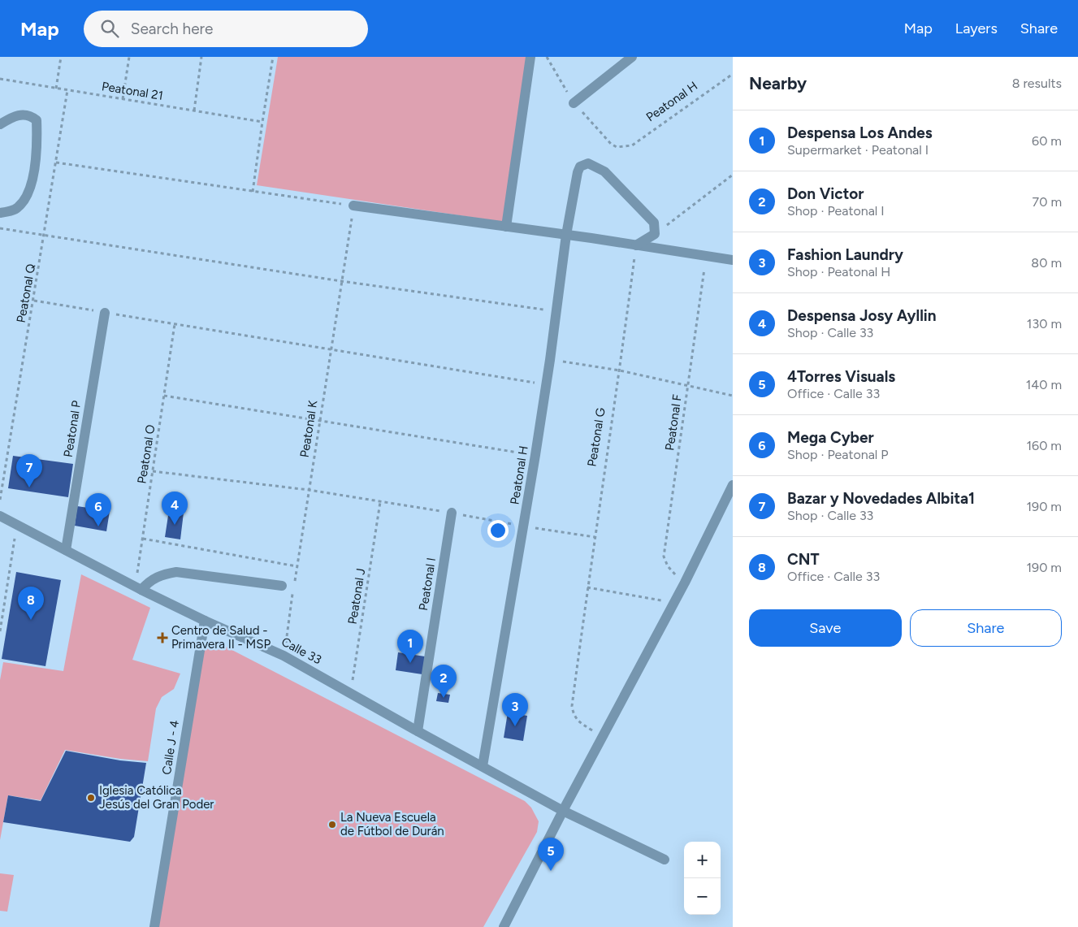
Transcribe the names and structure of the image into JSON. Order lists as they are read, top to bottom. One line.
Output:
{"streets":{"street":["Peatonal H","Peatonal P","Peatonal I","Calle 33","Calle J - 4"],"path":["Peatonal 21","Peatonal Q","Peatonal F","Peatonal K","Peatonal G","Peatonal O","Peatonal J"]},"crossings":[["Peatonal 21","Peatonal Q"],["Peatonal H","Calle 33"],["Peatonal P","Calle 33"],["Peatonal K","Calle 33"],["Peatonal O","Calle 33"],["Peatonal I","Calle 33"],["Peatonal J","Calle 33"],["Calle 33","Calle J - 4"]],"places":{"health":["Centro de Salud - Primavera II - MSP"],"other":["Iglesia Católica Jesús del Gran Poder","La Nueva Escuela de Fútbol de Durán"]},"page":{"header":"Map","search":"Search here","nav":["Map","Layers","Share"],"heading":["Nearby","8 results"],"list":[{"mark":"1","name":"Despensa Los Andes","note":"Supermarket · Peatonal I","value":"60 m"},{"mark":"2","name":"Don Victor","note":"Shop · Peatonal I","value":"70 m"},{"mark":"3","name":"Fashion Laundry","note":"Shop · Peatonal H","value":"80 m"},{"mark":"4","name":"Despensa Josy Ayllin","note":"Shop · Calle 33","value":"130 m"},{"mark":"5","name":"4Torres Visuals","note":"Office · Calle 33","value":"140 m"},{"mark":"6","name":"Mega Cyber","note":"Shop · Peatonal P","value":"160 m"},{"mark":"7","name":"Bazar y Novedades Albita1","note":"Shop · Calle 33","value":"190 m"},{"mark":"8","name":"CNT","note":"Office · Calle 33","value":"190 m"}],"pins":["7","4","6","8","1","2","3","5"],"buttons":["Save","Share"],"map_buttons":["+","−"]}}
